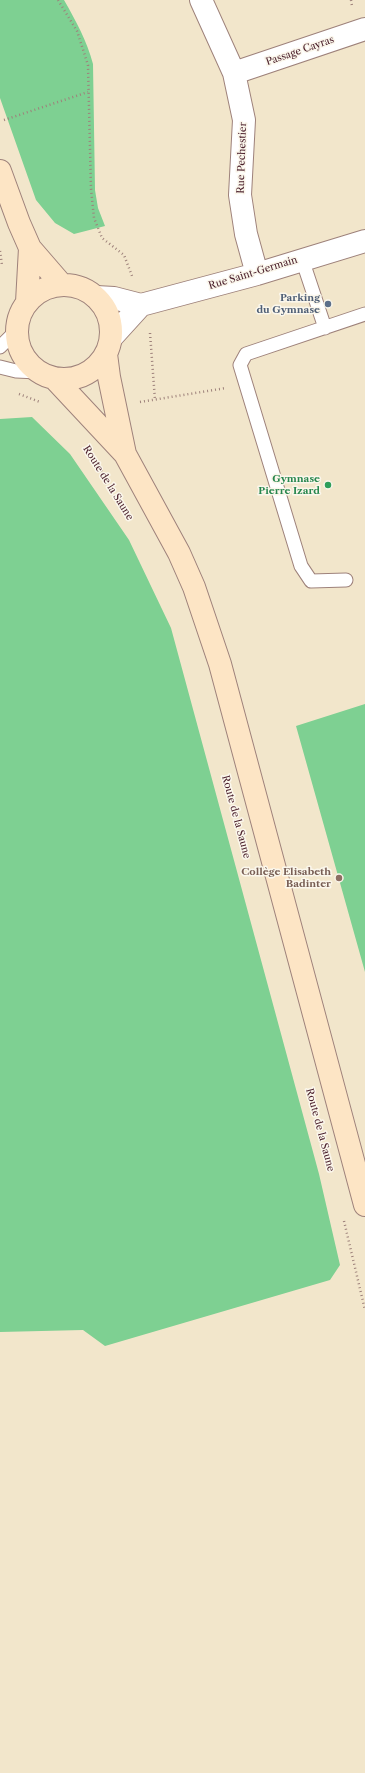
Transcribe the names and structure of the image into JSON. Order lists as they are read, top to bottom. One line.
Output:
{"streets":{"street":["Passage Cayras","Rue Pechestier","Rue Saint-Germain"],"path":["Route de la Saune"]},"crossings":[["Passage Cayras","Rue Pechestier"],["Rue Pechestier","Rue Saint-Germain"]],"places":["Parking du Gymnase","Gymnase Pierre Izard","Collège Elisabeth Badinter"]}
